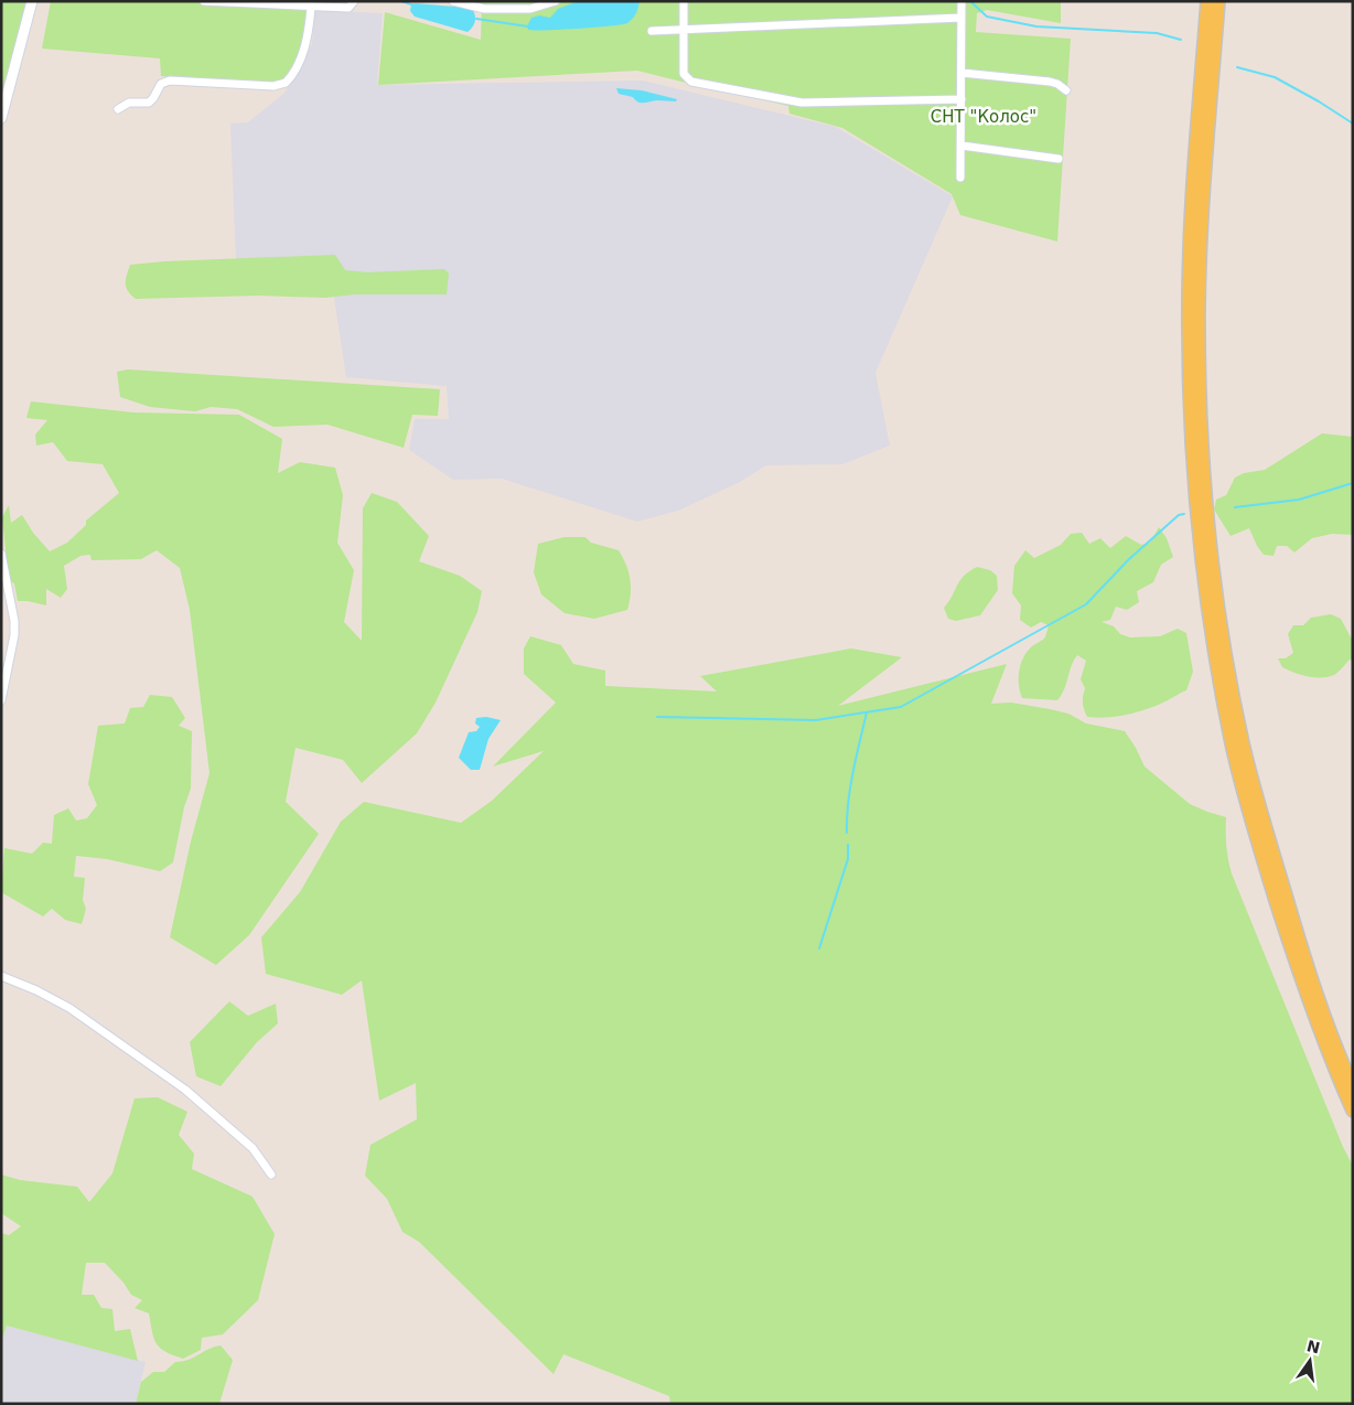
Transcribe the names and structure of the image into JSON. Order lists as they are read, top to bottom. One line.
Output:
{"parks":["СНТ \"Колос\""],"north":"top"}
